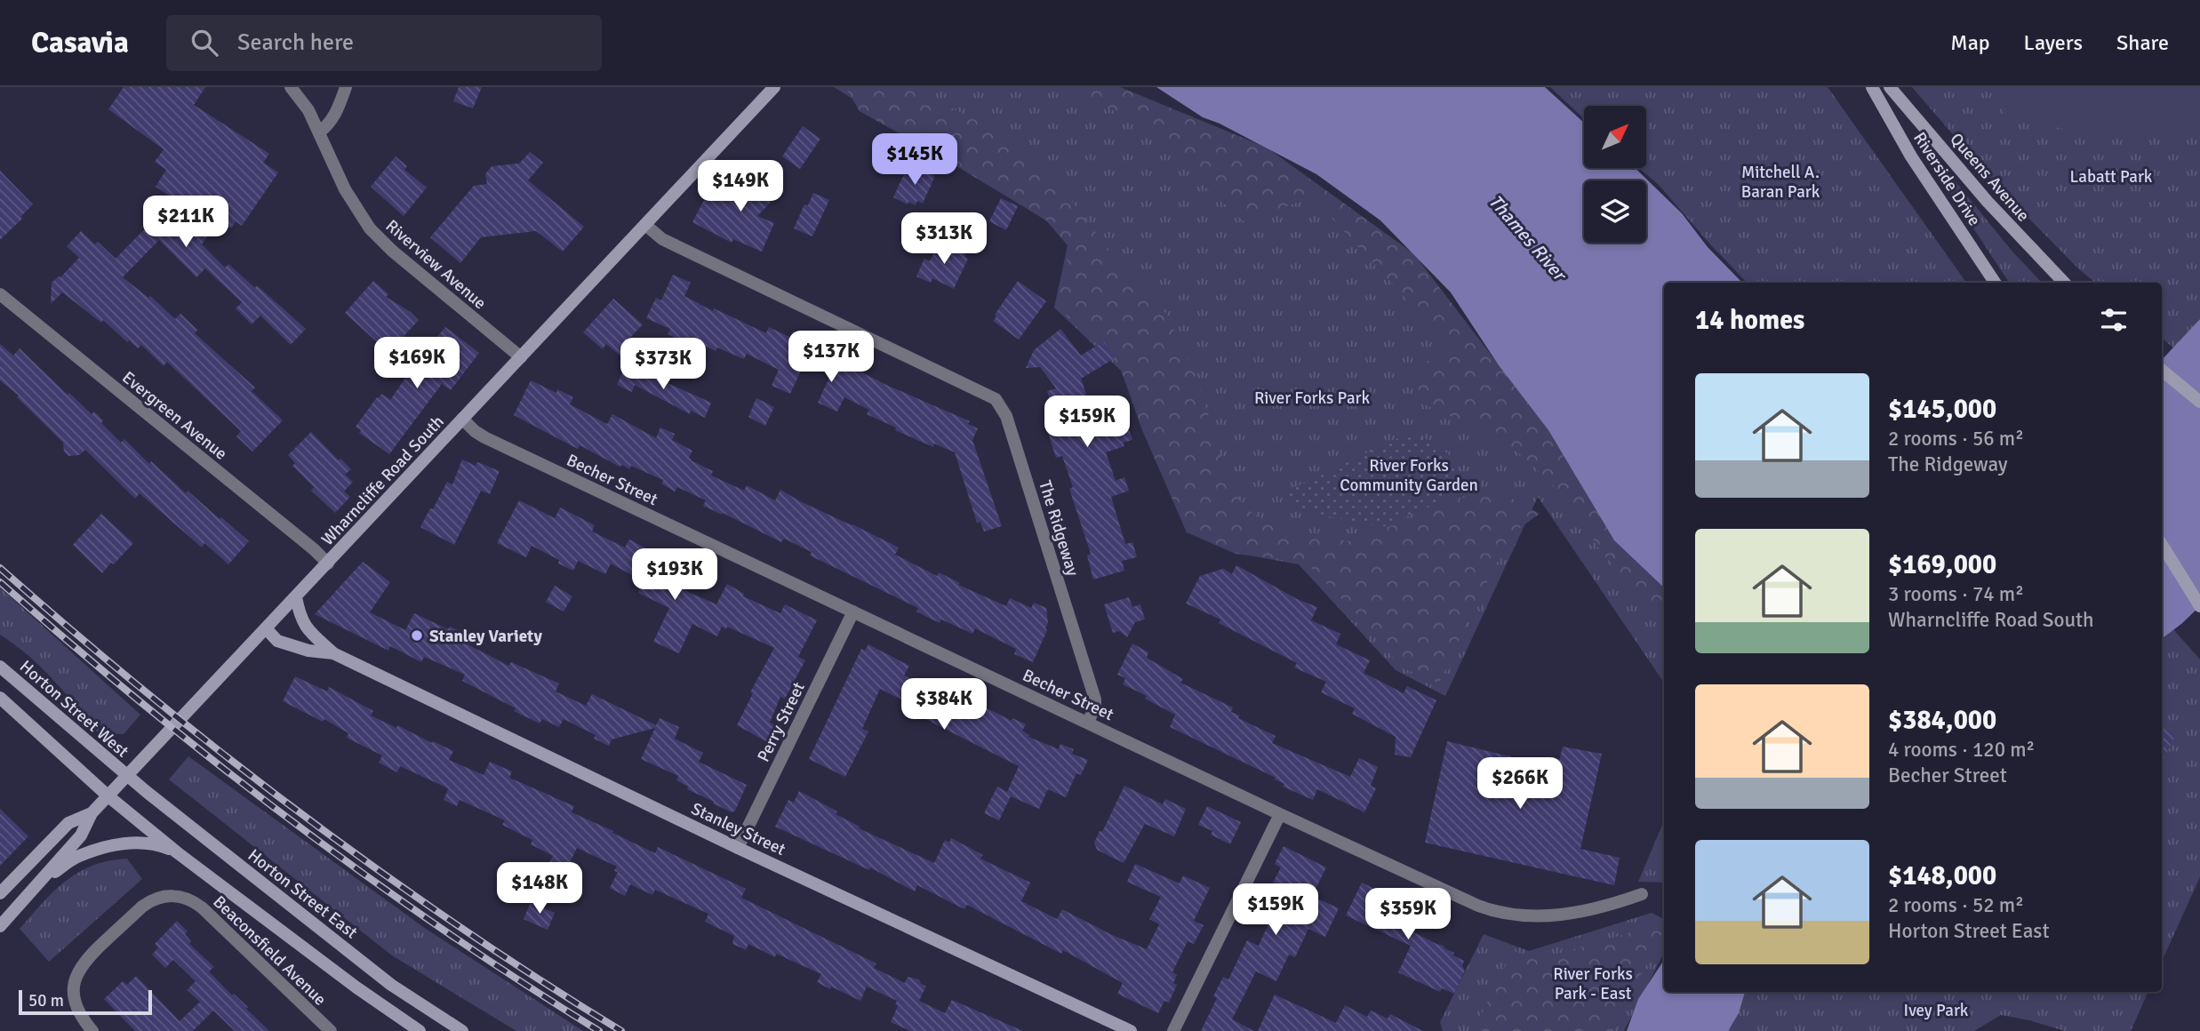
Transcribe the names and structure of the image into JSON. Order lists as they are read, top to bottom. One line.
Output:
{"streets":{"main road":["Queens Avenue","Riverside Drive","Wharncliffe Road South","Horton Street West","Stanley Street","Horton Street East"],"street":["Riverview Avenue","Evergreen Avenue","Becher Street","The Ridgeway","Perry Street","Beaconsfield Avenue"]},"crossings":[["Riverview Avenue","Wharncliffe Road South"],["Evergreen Avenue","Wharncliffe Road South"],["Becher Street","Wharncliffe Road South"],["Becher Street","The Ridgeway"],["Becher Street","Perry Street"],["Wharncliffe Road South","The Ridgeway"],["Wharncliffe Road South","Horton Street West"],["Wharncliffe Road South","Stanley Street"],["Wharncliffe Road South","Horton Street East"],["Horton Street West","Horton Street East"],["Perry Street","Stanley Street"]],"water":["Thames River"],"parks":["Mitchell A. Baran Park","Labatt Park","River Forks Park","River Forks Community Garden","River Forks Park - East","Ivey Park"],"places":["Stanley Variety"],"scale_bar":"50 m","north":"top right","page":{"header":"Casavia","search":"Search here","nav":["Map","Layers","Share"],"price":["$145K","$149K","$211K","$313K","$137K","$169K","$373K","$159K","$193K","$384K","$266K","$148K","$159K","$359K"],"heading":"14 homes","list":[{"name":"$145,000","note":"2 rooms · 56 m² · The Ridgeway"},{"name":"$169,000","note":"3 rooms · 74 m² · Wharncliffe Road South"},{"name":"$384,000","note":"4 rooms · 120 m² · Becher Street"},{"name":"$148,000","note":"2 rooms · 52 m² · Horton Street East"}],"scale":"50 m"}}
